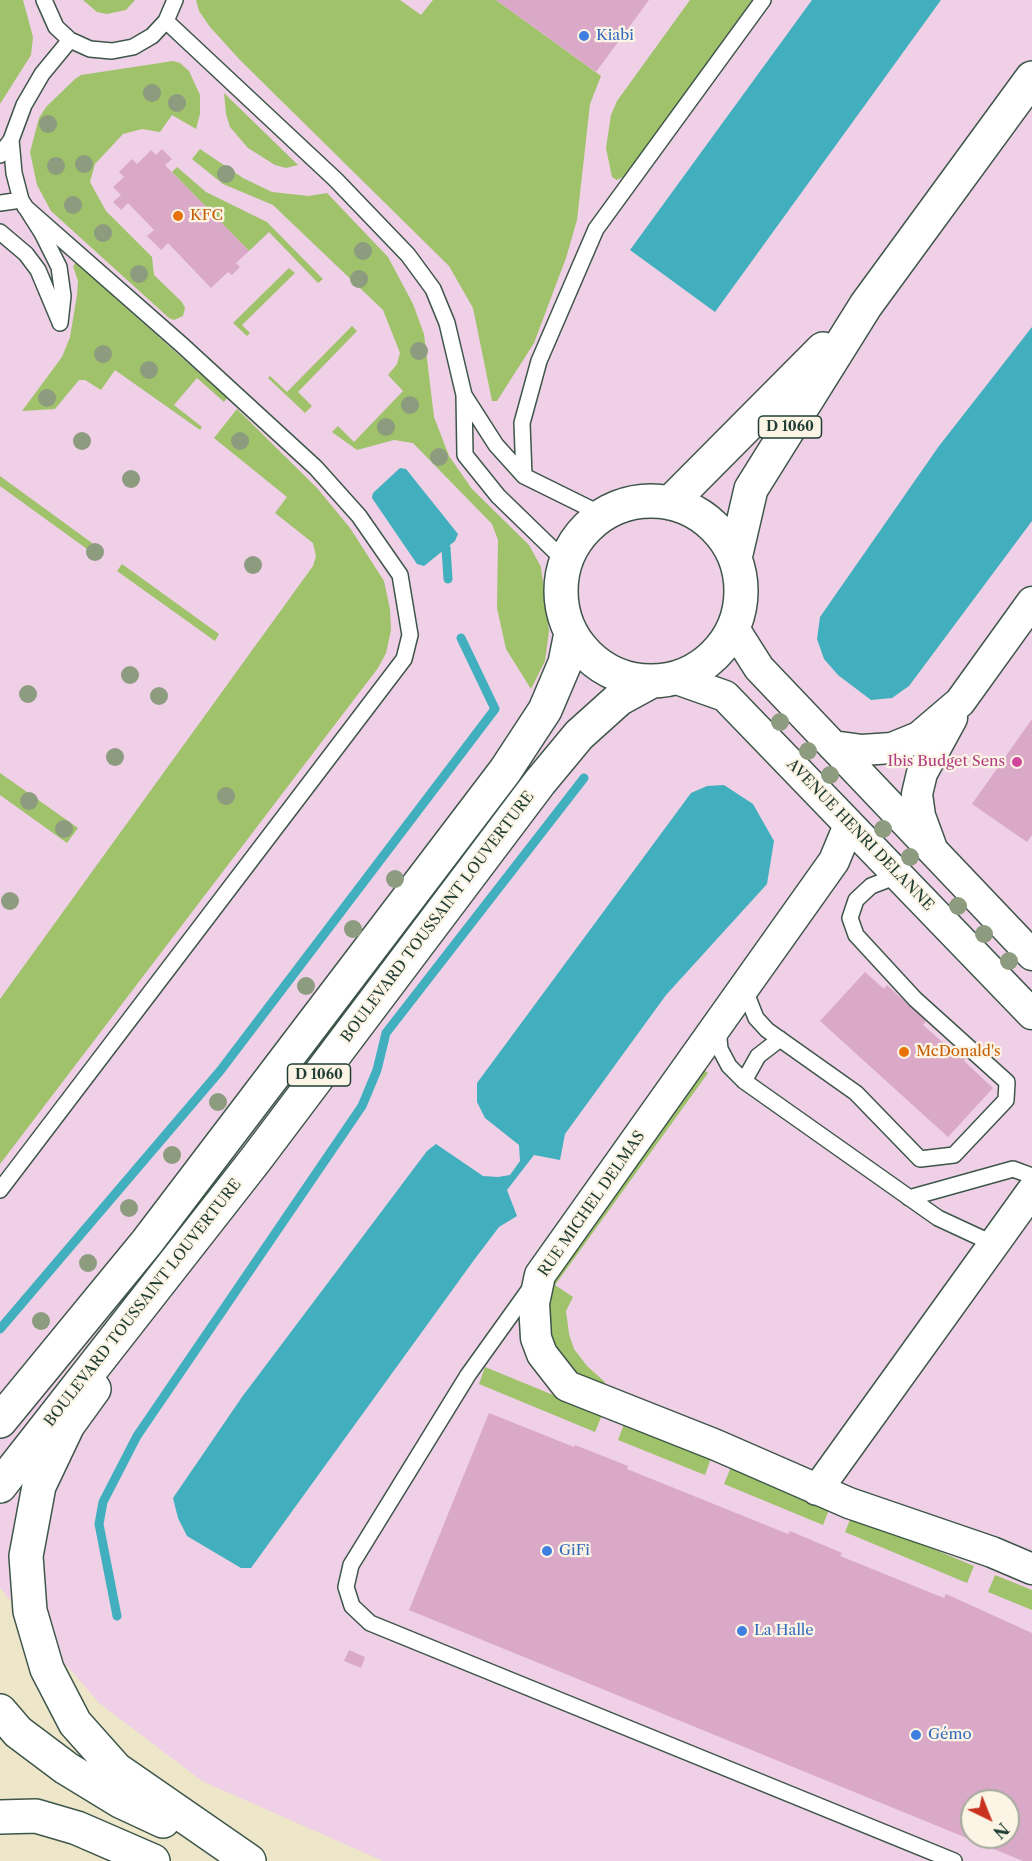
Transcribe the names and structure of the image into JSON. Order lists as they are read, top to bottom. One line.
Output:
{"streets":{"main road":["D 1060","BOULEVARD TOUSSAINT LOUVERTURE"],"street":["AVENUE HENRI DELANNE","RUE MICHEL DELMAS"]},"crossings":[["D 1060","AVENUE HENRI DELANNE"],["D 1060","BOULEVARD TOUSSAINT LOUVERTURE"],["AVENUE HENRI DELANNE","BOULEVARD TOUSSAINT LOUVERTURE"],["AVENUE HENRI DELANNE","RUE MICHEL DELMAS"]],"places":["Kiabi","KFC","Ibis Budget Sens","McDonald's","GiFi","La Halle","Gémo"],"north":"bottom right"}
